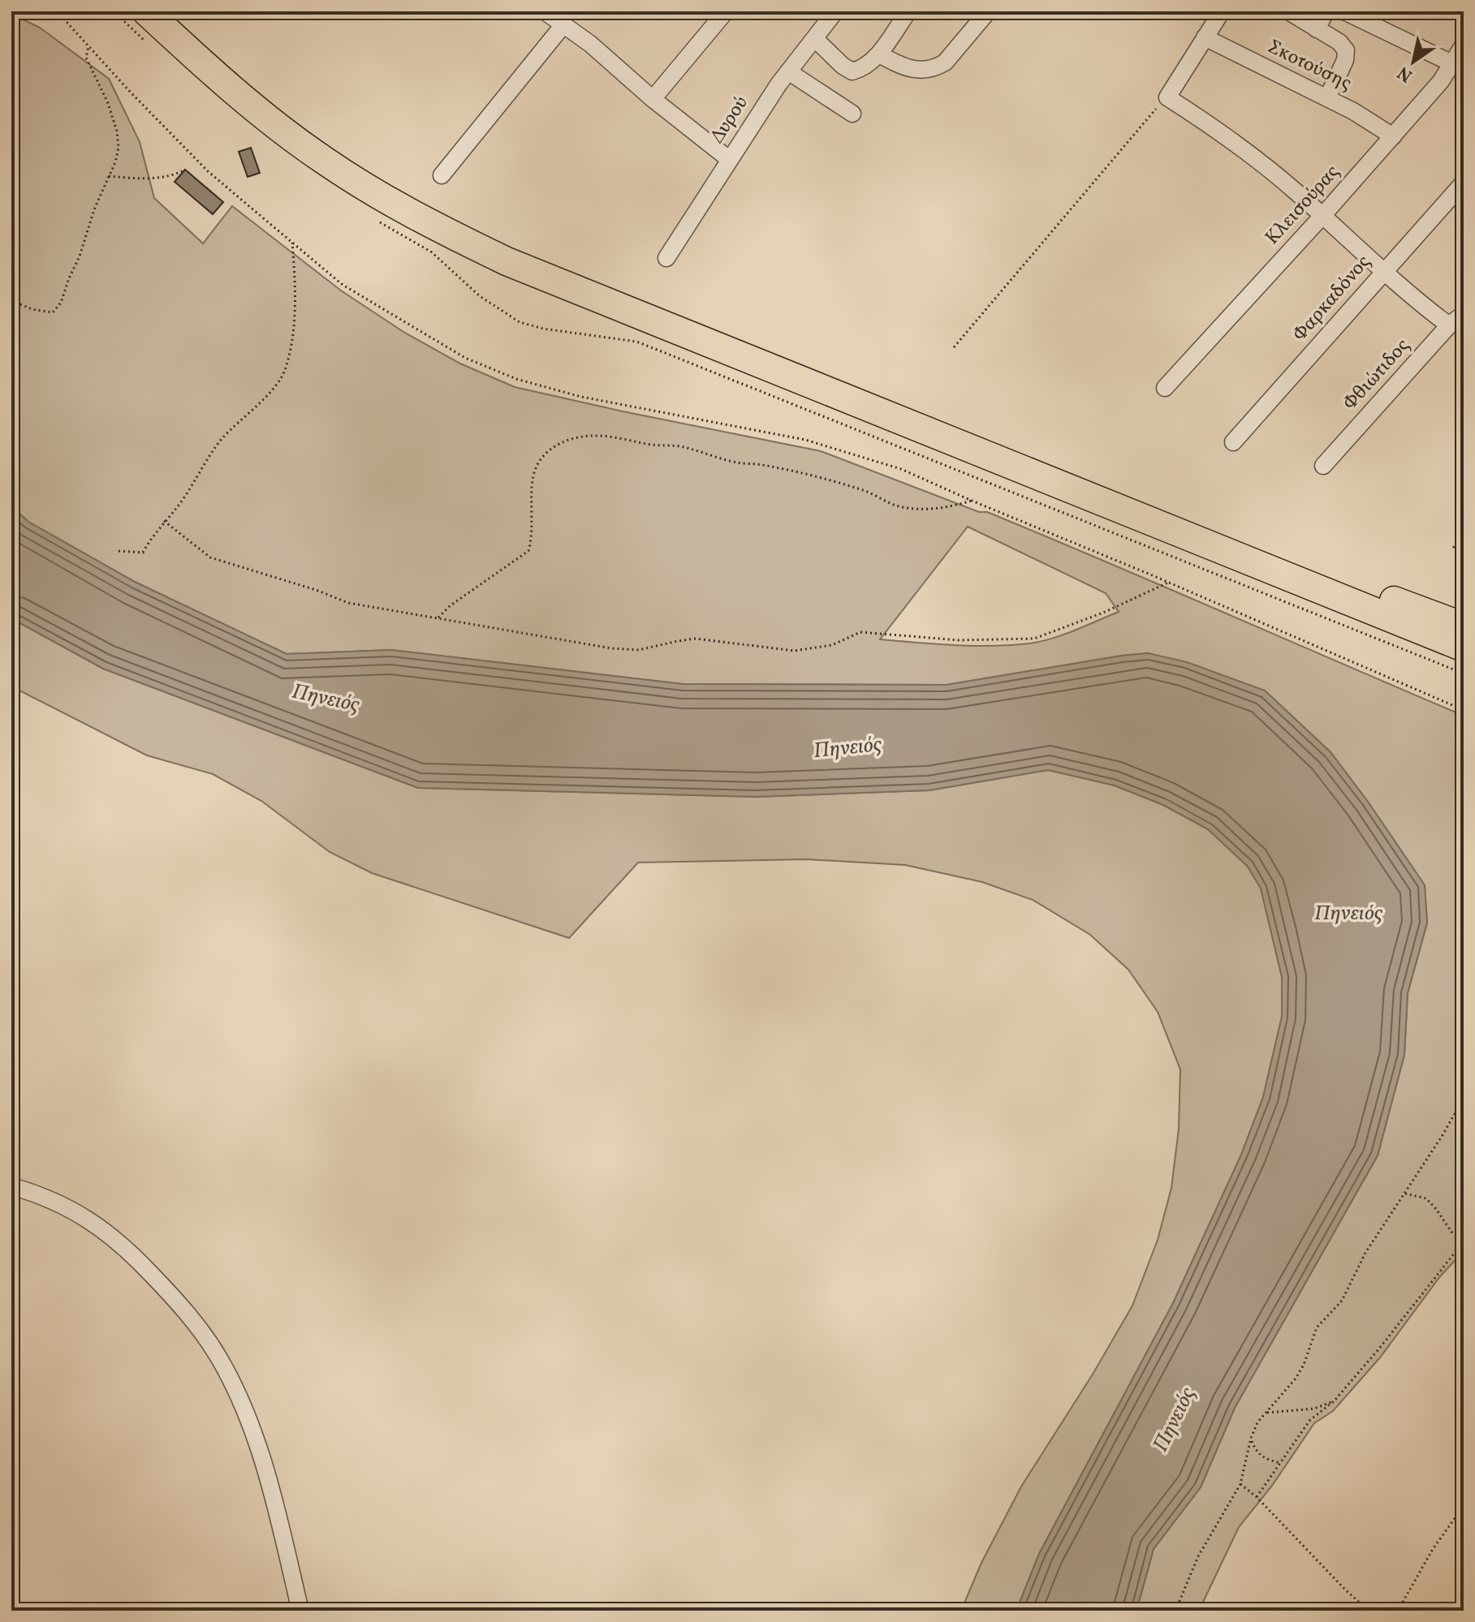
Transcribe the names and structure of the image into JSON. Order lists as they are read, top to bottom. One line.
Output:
{"streets":{"street":["Σκοτούσης","Δυρού","Κλεισούρας","Φαρκαδόνος","Φθιώτιδος"]},"crossings":[["Σκοτούσης","Κλεισούρας"]],"water":["Πηνειός"],"north":"bottom left"}
